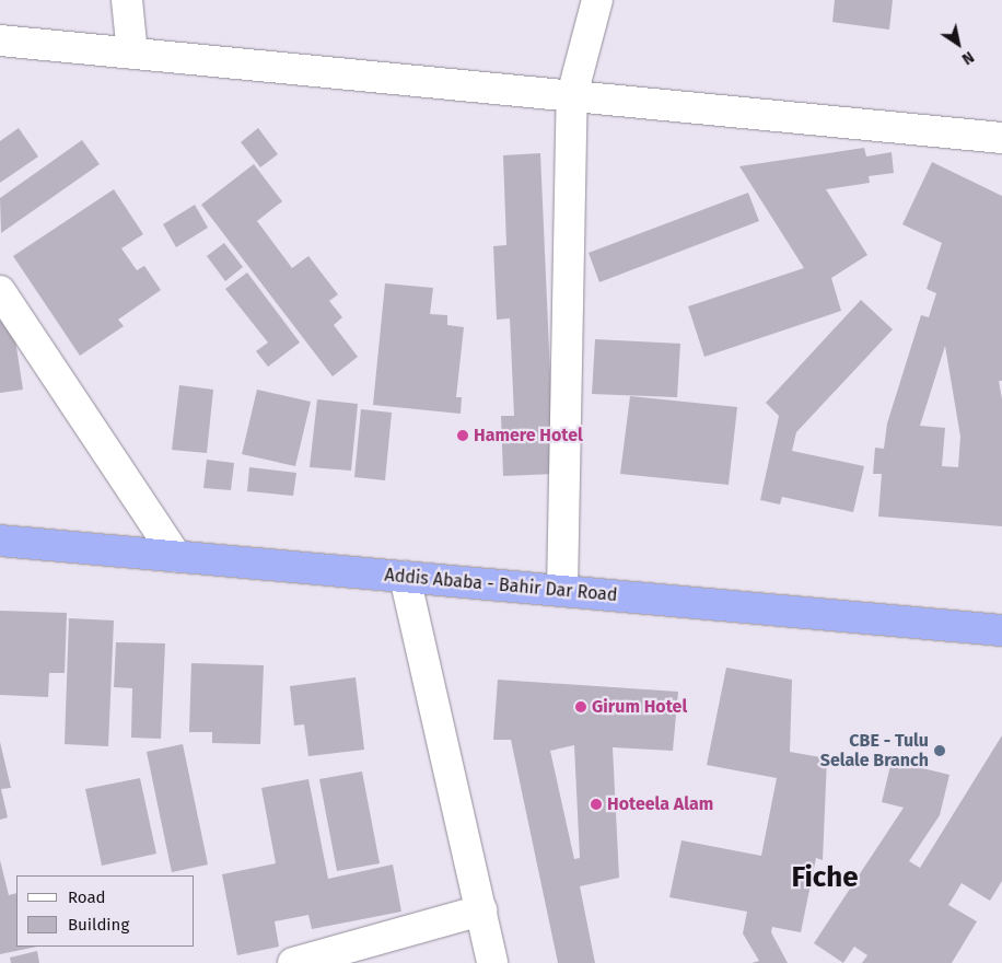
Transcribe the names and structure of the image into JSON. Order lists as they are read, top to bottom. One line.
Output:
{"streets":{"highway":["Addis Ababa - Bahir Dar Road"]},"districts":["Fiche"],"places":["Hamere Hotel","Girum Hotel","CBE - Tulu Selale Branch","Hoteela Alam"],"legend":["Road","Building"],"north":"bottom right"}
